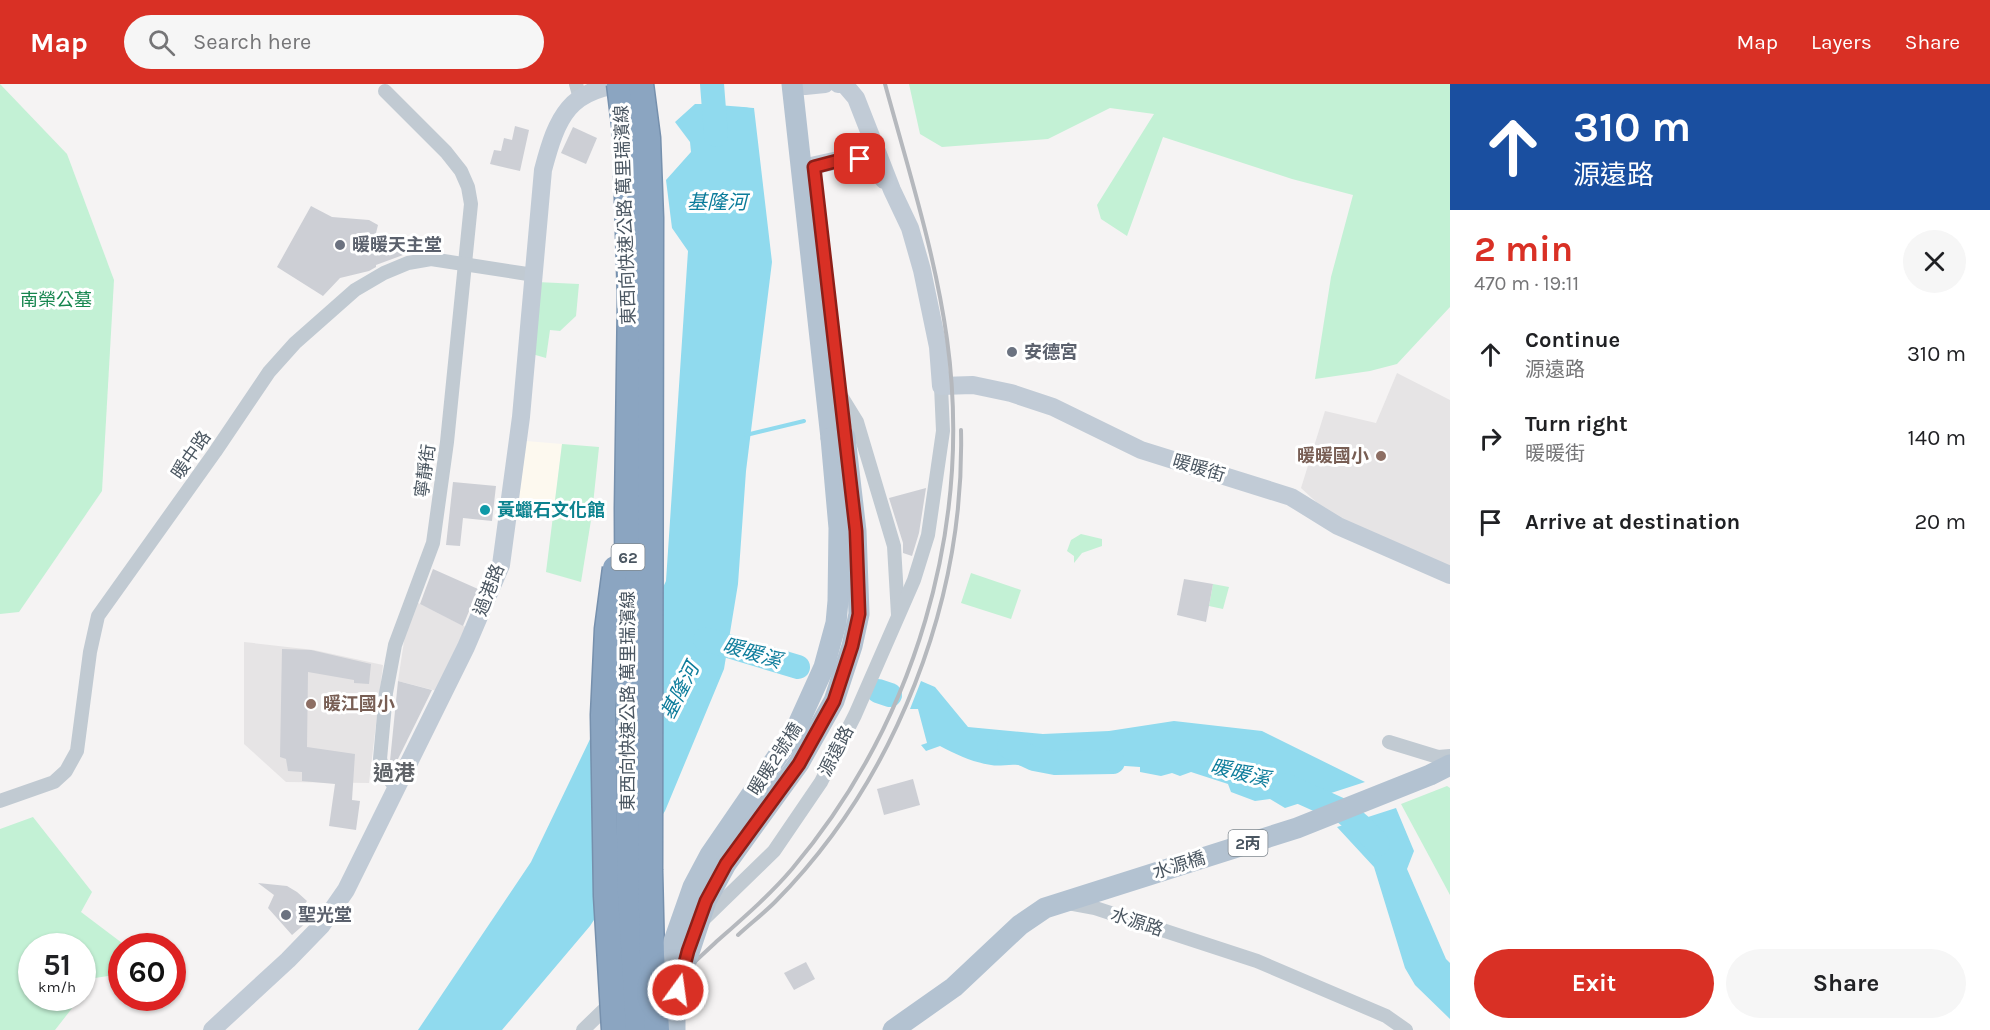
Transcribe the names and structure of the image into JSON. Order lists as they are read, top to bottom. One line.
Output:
{"streets":{"highway":["東西向快速公路 萬里瑞濱線","62"],"main road":["源遠路","暖暖2號橋","2丙","水源橋"],"street":["暖中路","暖暖街","寧靜街","過港路","水源路"]},"crossings":[["東西向快速公路 萬里瑞濱線","暖暖2號橋"],["暖中路","寧靜街"],["暖中路","過港路"],["寧靜街","過港路"],["源遠路","暖暖2號橋"],["2丙","水源橋"],["2丙","水源路"],["水源橋","水源路"]],"districts":["過港"],"water":["基隆河","暖暖溪"],"parks":["南榮公墓"],"places":["暖暖天主堂","安德宮","暖暖國小","黃蠟石文化館","暖江國小","聖光堂"],"page":{"header":"Map","search":"Search here","nav":["Map","Layers","Share"],"turn":["310 m","源遠路"],"heading":["2 min","470 m · 19:11"],"list":[{"name":"Continue","note":"源遠路","value":"310 m"},{"name":"Turn right","note":"暖暖街","value":"140 m"},{"name":"Arrive at destination","value":"20 m"}],"speed":"51 km/h","limit":"60","buttons":["Exit","Share"]}}
